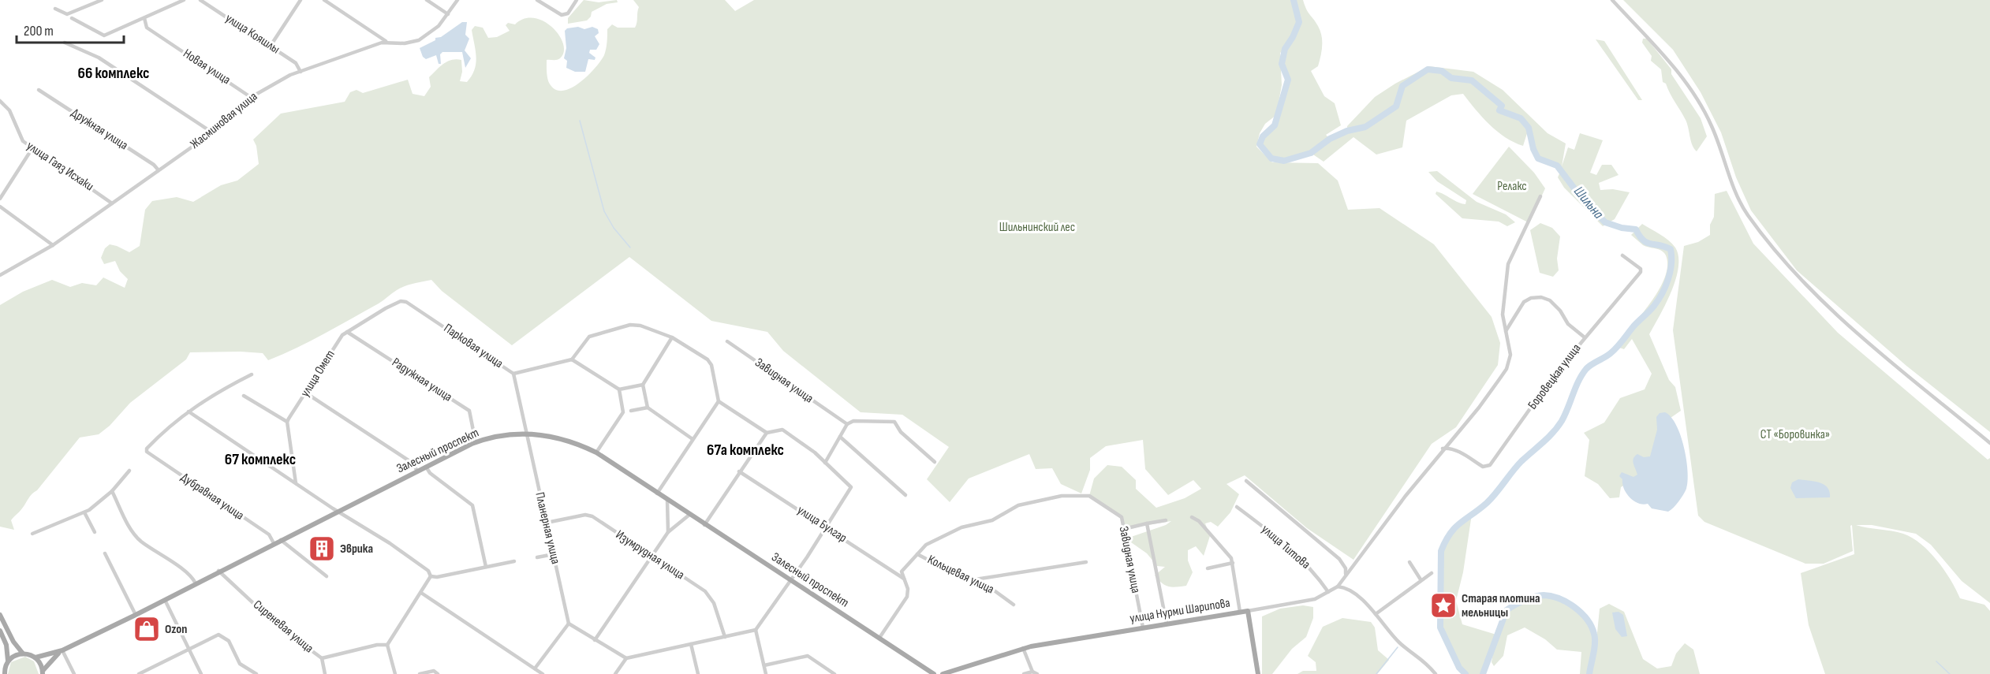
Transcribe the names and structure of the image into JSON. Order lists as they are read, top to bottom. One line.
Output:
{"streets":{"main road":["Залесный проспект","улица Нурми Шарипова"],"street":["улица Кояшлы","Новая улица","Жасминовая улица","Дружная улица","улица Гаяз Исхаки","Парковая улица","улица Омет","Боровецкая улица","Радужная улица","Завидная улица","Дубравная улица","улица Булгар","Планерная улица","улица Титова","Изумрудная улица","Кольцевая улица","Сиреневая улица"]},"crossings":[["улица Кояшлы","Жасминовая улица"],["Новая улица","Жасминовая улица"],["Жасминовая улица","Дружная улица"],["Жасминовая улица","улица Гаяз Исхаки"],["Парковая улица","улица Омет"],["Парковая улица","Залесный проспект"],["Парковая улица","Планерная улица"],["улица Омет","Радужная улица"],["Радужная улица","Залесный проспект"],["Завидная улица","Кольцевая улица"],["Завидная улица","улица Нурми Шарипова"],["Залесный проспект","Дубравная улица"],["Залесный проспект","Планерная улица"],["Залесный проспект","Кольцевая улица"],["Залесный проспект","Сиреневая улица"],["улица Булгар","Кольцевая улица"],["Планерная улица","Изумрудная улица"],["улица Титова","улица Нурми Шарипова"]],"districts":["66 комплекс","67а комплекс","67 комплекс"],"water":["Шильна"],"parks":["Релакс","Шильнинский лес","СТ «Боровинка»"],"places":{"building":["Эврика"],"place":["Старая плотина мельницы"],"shop":["Ozon"]},"scale_bar":"200 m"}
